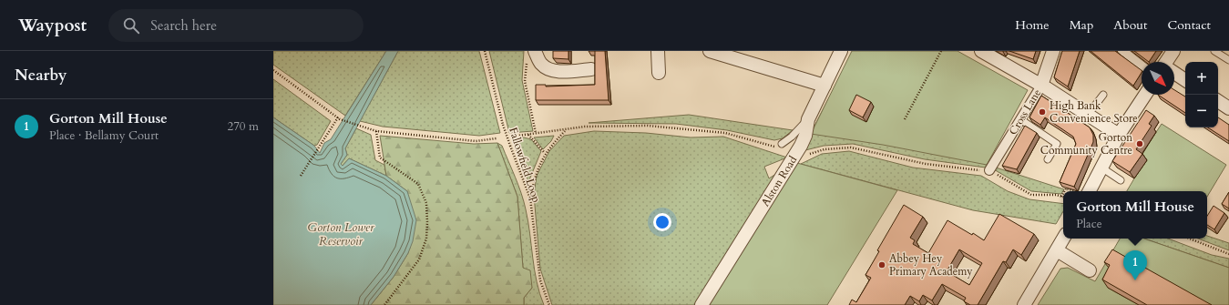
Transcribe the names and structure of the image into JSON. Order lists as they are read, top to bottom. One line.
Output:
{"streets":{"street":["Cross Lane","Alston Road"],"path":["Fallowfield Loop"]},"water":["Gorton Lower Reservoir"],"places":["High Bank Convenience Store","Gorton Community Centre","Abbey Hey Primary Academy"],"north":"bottom right","page":{"header":"Waypost","search":"Search here","nav":["Home","Map","About","Contact"],"heading":"Nearby","map_buttons":["+","−"],"list":[{"mark":"1","name":"Gorton Mill House","note":"Place · Bellamy Court","value":"270 m"}],"popup":["Gorton Mill House","Place"],"pins":"1"}}
